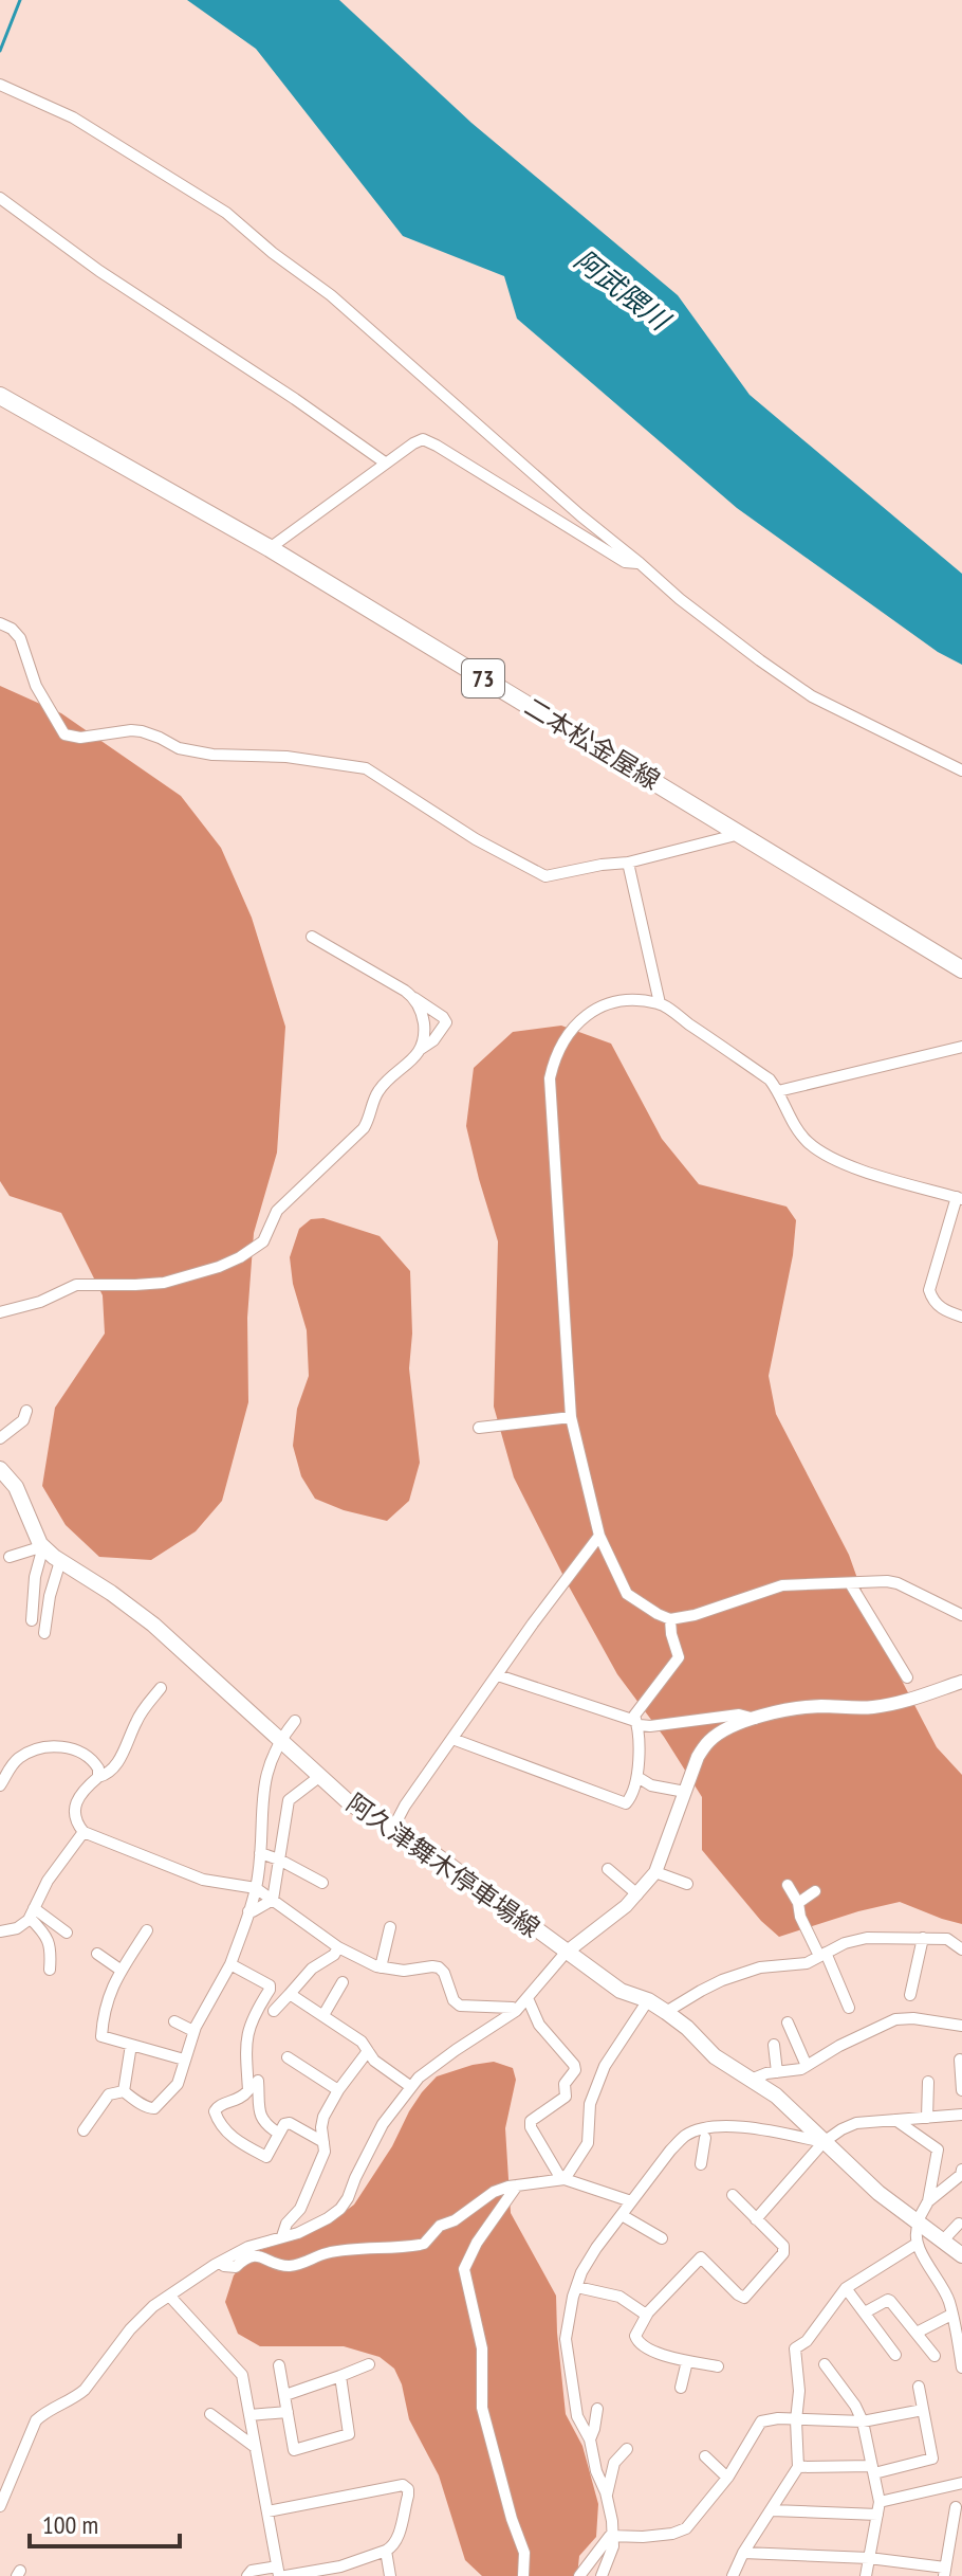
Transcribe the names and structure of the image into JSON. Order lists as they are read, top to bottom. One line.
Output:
{"streets":{"main road":["73","二本松金屋線","阿久津舞木停車場線"]},"water":["阿武隈川"],"scale_bar":"100 m"}
